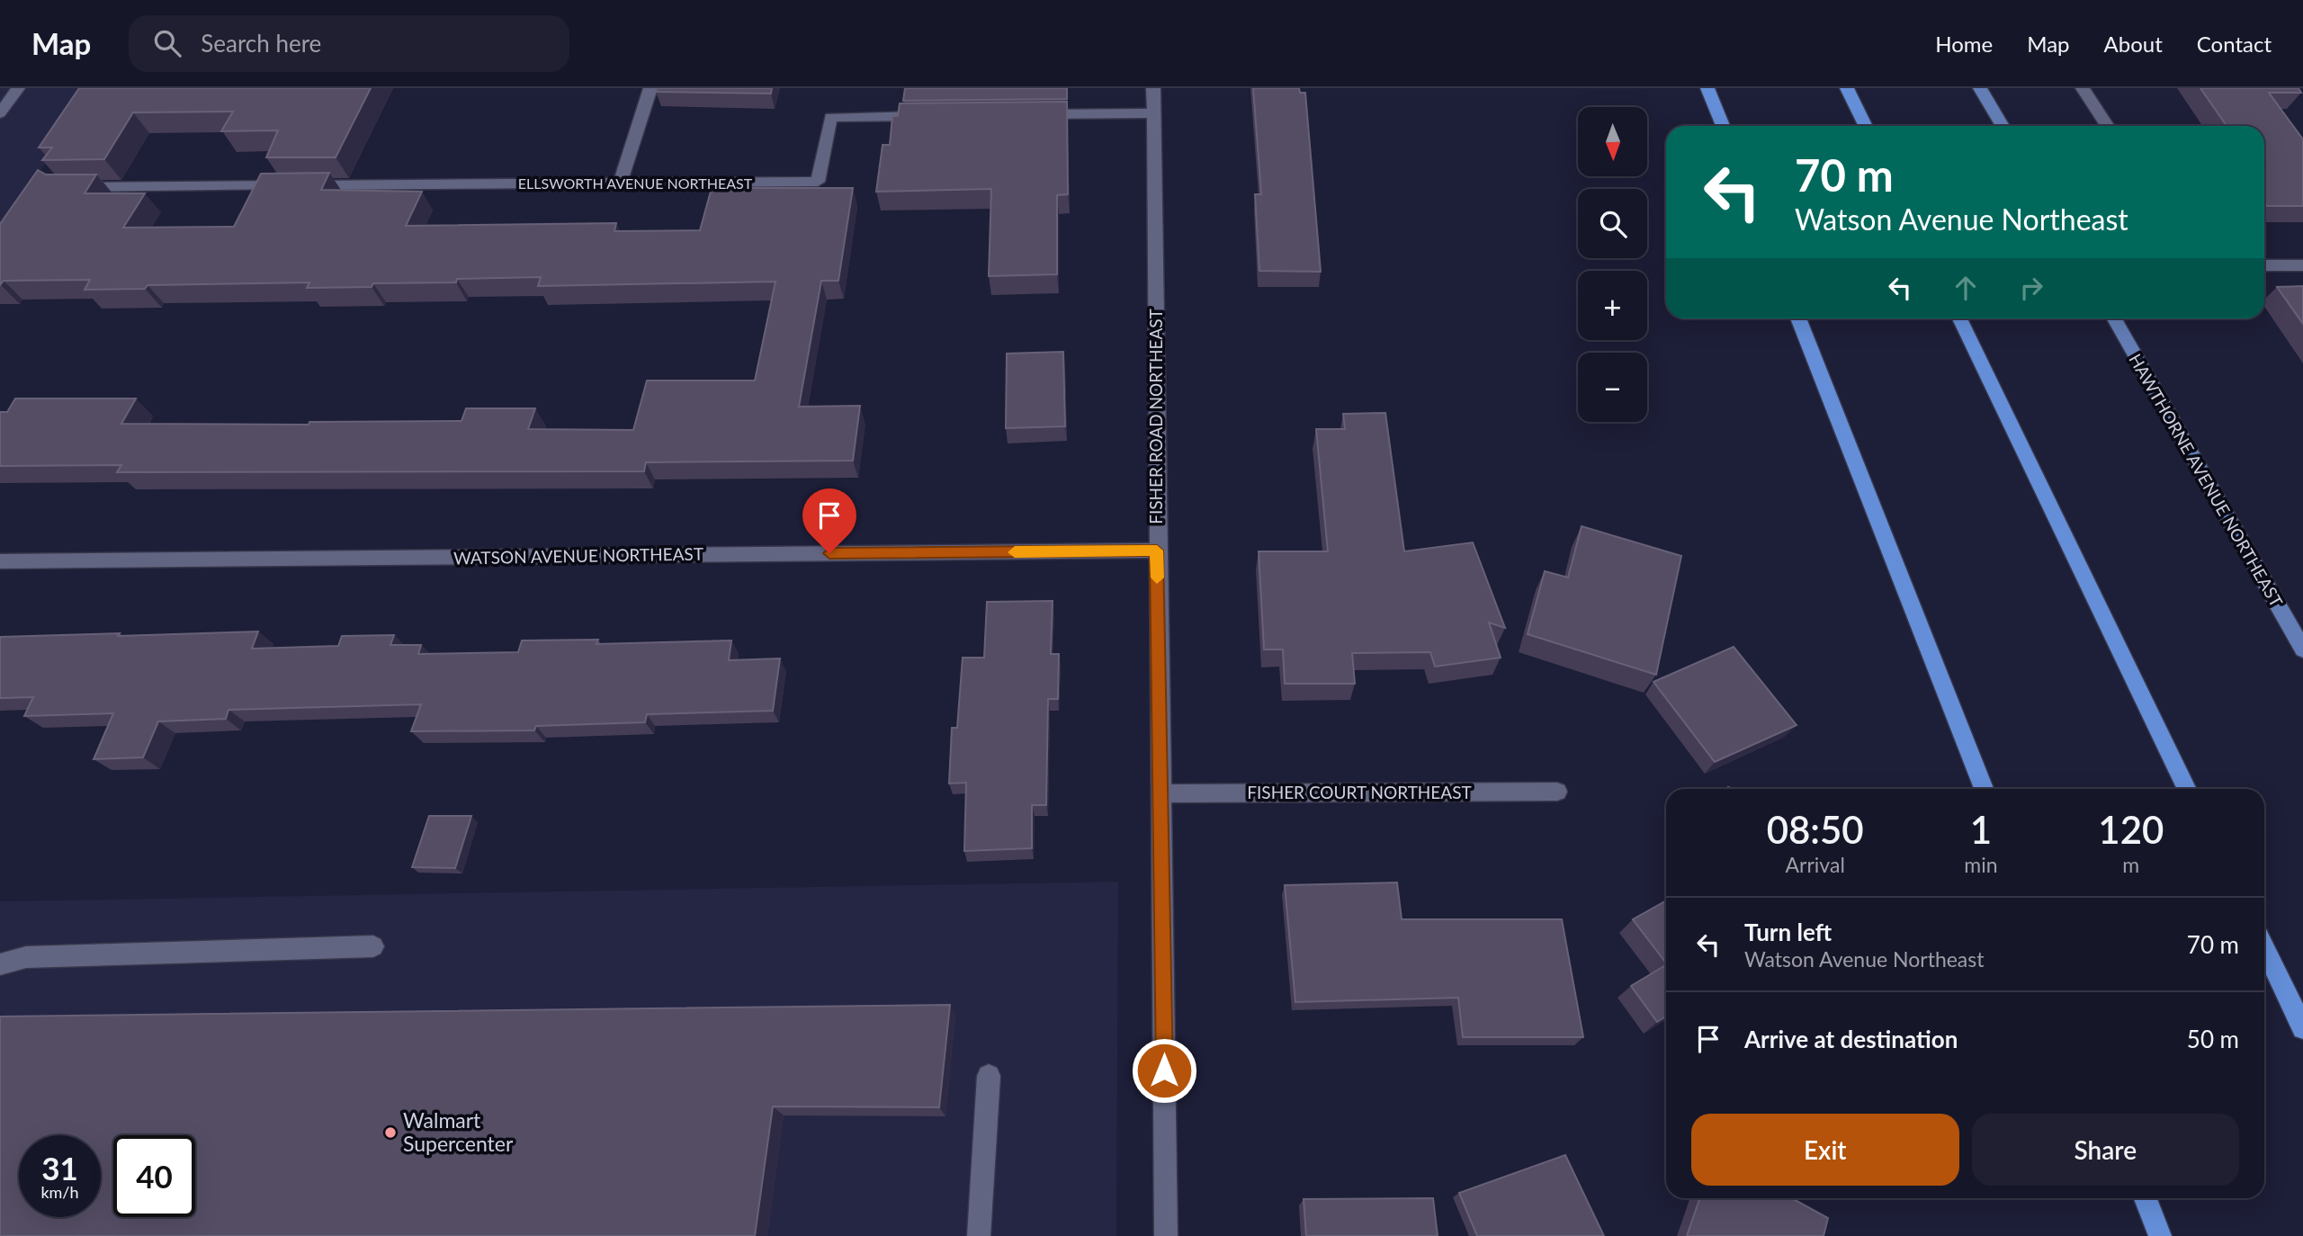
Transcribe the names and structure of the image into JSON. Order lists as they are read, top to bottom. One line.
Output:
{"streets":{"main road":["HAWTHORNE AVENUE NORTHEAST"],"street":["ELLSWORTH AVENUE NORTHEAST","FISHER ROAD NORTHEAST","WATSON AVENUE NORTHEAST","FISHER COURT NORTHEAST"]},"crossings":[["FISHER ROAD NORTHEAST","WATSON AVENUE NORTHEAST"],["FISHER ROAD NORTHEAST","FISHER COURT NORTHEAST"]],"places":["Walmart Supercenter"],"north":"bottom","page":{"header":"Map","search":"Search here","nav":["Home","Map","About","Contact"],"map_buttons":["+","−"],"turn":["70 m","Watson Avenue Northeast"],"eta":["08:50","Arrival","1","min","120","m"],"list":[{"name":"Turn left","note":"Watson Avenue Northeast","value":"70 m"},{"name":"Arrive at destination","value":"50 m"}],"buttons":["Exit","Share"],"speed":"31 km/h","limit":"40"}}
